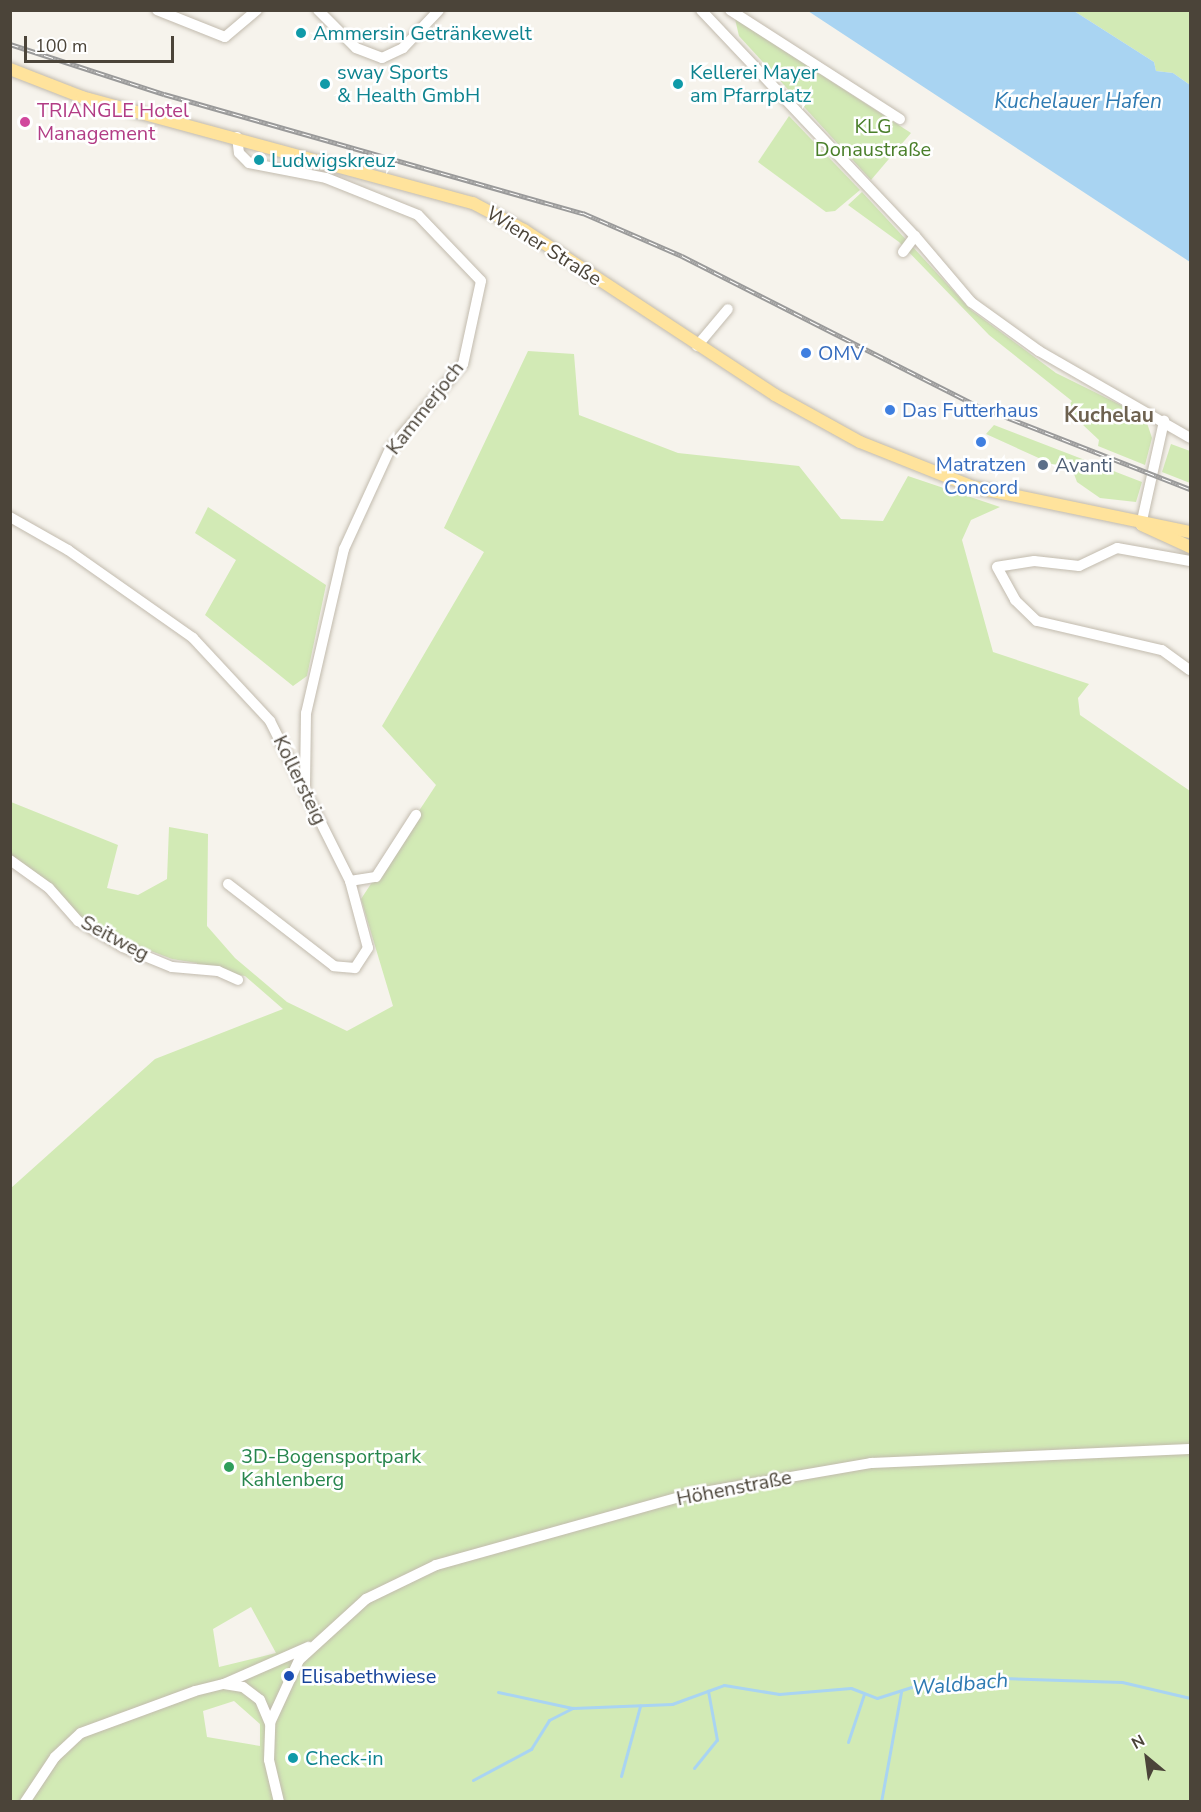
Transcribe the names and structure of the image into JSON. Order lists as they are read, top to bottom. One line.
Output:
{"streets":{"main road":["Wiener Straße"],"street":["Kammerjoch","Kollersteig","Seitweg","Höhenstraße"]},"crossings":[["Wiener Straße","Kammerjoch"],["Kammerjoch","Kollersteig"]],"districts":["Kuchelau"],"water":["Kuchelauer Hafen","Waldbach"],"parks":["KLG Donaustraße"],"places":["Ammersin Getränkewelt","sway Sports & Health GmbH","Kellerei Mayer am Pfarrplatz","TRIANGLE Hotel Management","Ludwigskreuz","OMV","Das Futterhaus","Matratzen Concord","Avanti","3D-Bogensportpark Kahlenberg","Elisabethwiese","Check-in"],"scale_bar":"100 m","north":"top left"}
